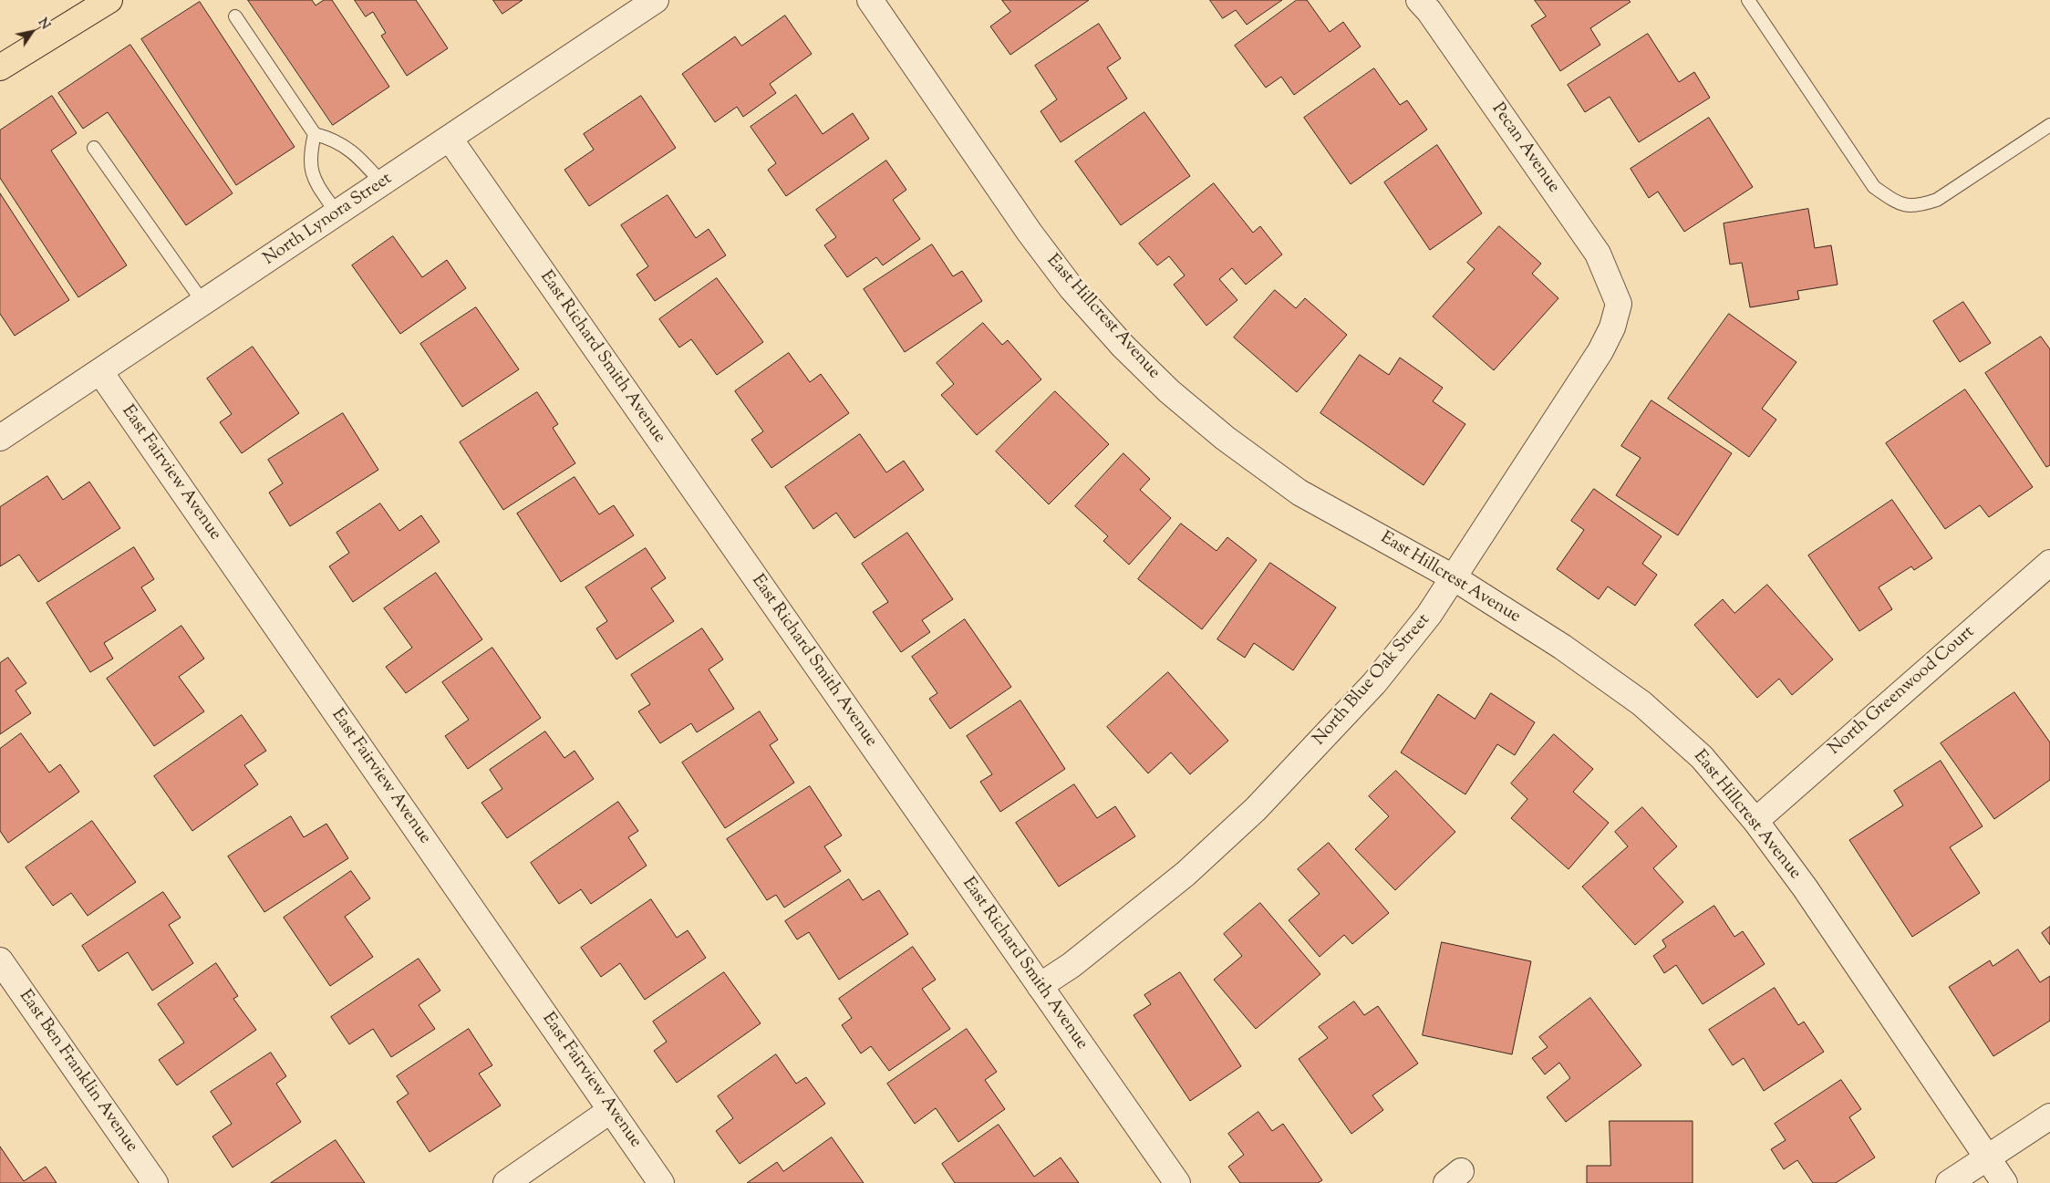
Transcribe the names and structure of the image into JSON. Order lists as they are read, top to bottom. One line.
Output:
{"streets":{"street":["Pecan Avenue","North Lynora Street","East Hillcrest Avenue","East Richard Smith Avenue","East Fairview Avenue","North Blue Oak Street","North Greenwood Court","East Ben Franklin Avenue"]},"crossings":[["Pecan Avenue","North Blue Oak Street"],["North Lynora Street","East Richard Smith Avenue"],["North Lynora Street","East Fairview Avenue"],["East Hillcrest Avenue","North Blue Oak Street"],["East Hillcrest Avenue","North Greenwood Court"],["East Richard Smith Avenue","North Blue Oak Street"]],"north":"top right"}
